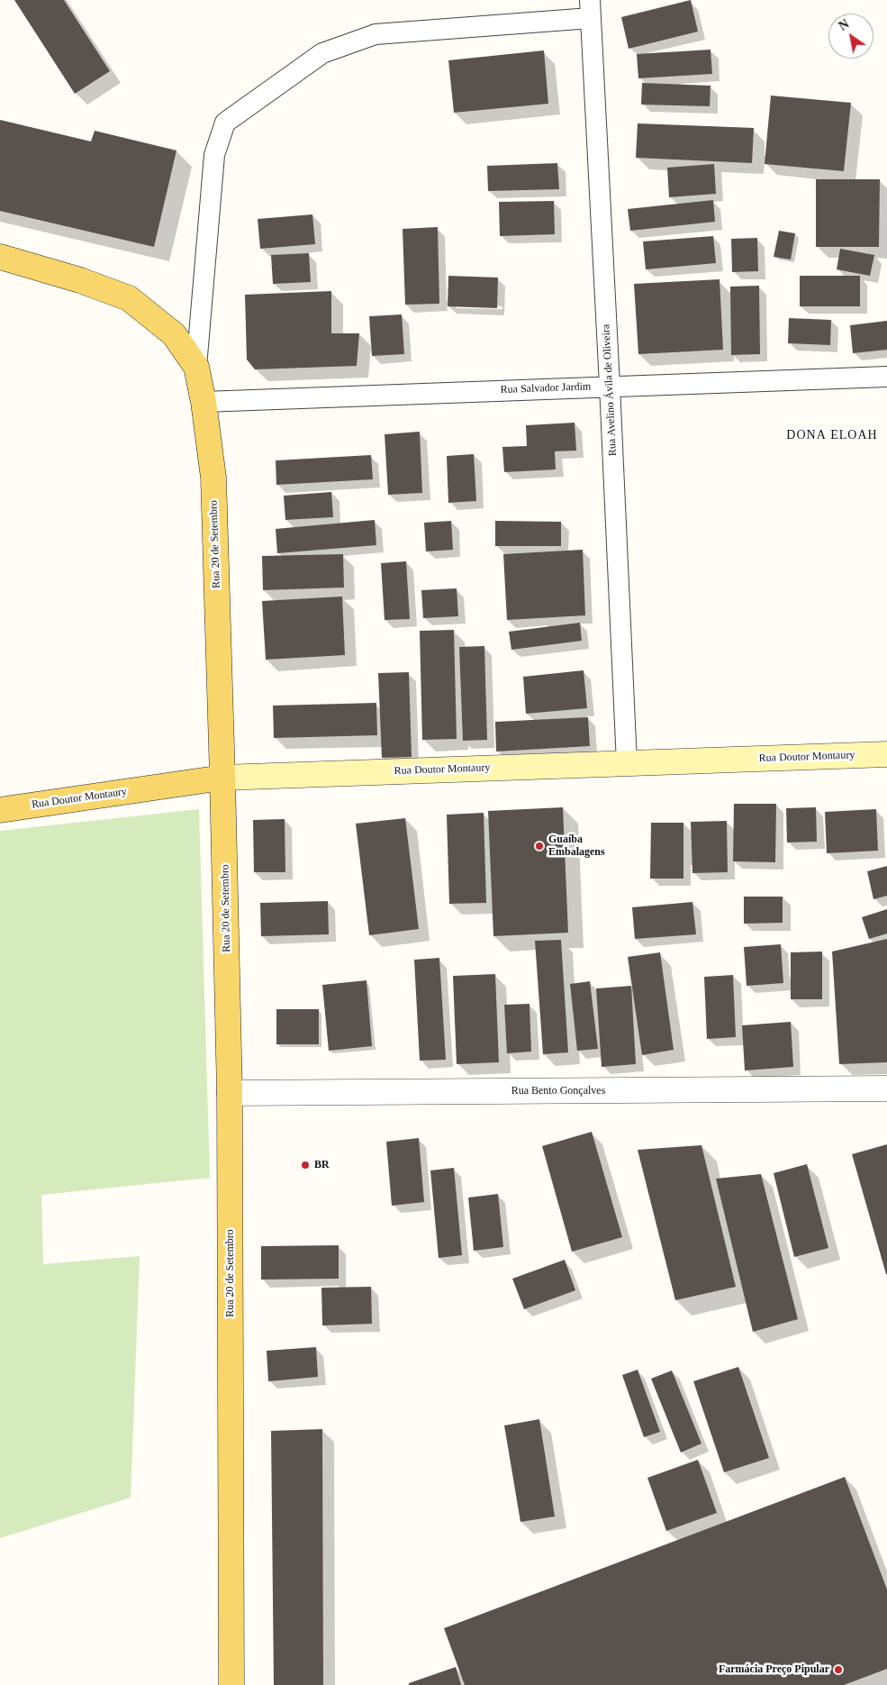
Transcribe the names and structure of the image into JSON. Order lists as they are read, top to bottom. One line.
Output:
{"streets":{"main road":["Rua 20 de Setembro","Rua Doutor Montaury"],"street":["Rua Salvador Jardim","Rua Avelino Ávila de Oliveira","Rua Bento Gonçalves"]},"crossings":[["Rua Salvador Jardim","Rua Avelino Ávila de Oliveira"],["Rua Salvador Jardim","Rua 20 de Setembro"],["Rua Avelino Ávila de Oliveira","Rua Doutor Montaury"],["Rua 20 de Setembro","Rua Doutor Montaury"],["Rua 20 de Setembro","Rua Bento Gonçalves"]],"districts":["DONA ELOAH"],"places":["Guaíba Embalagens","BR","Farmácia Preço Pipular"],"north":"top left"}
